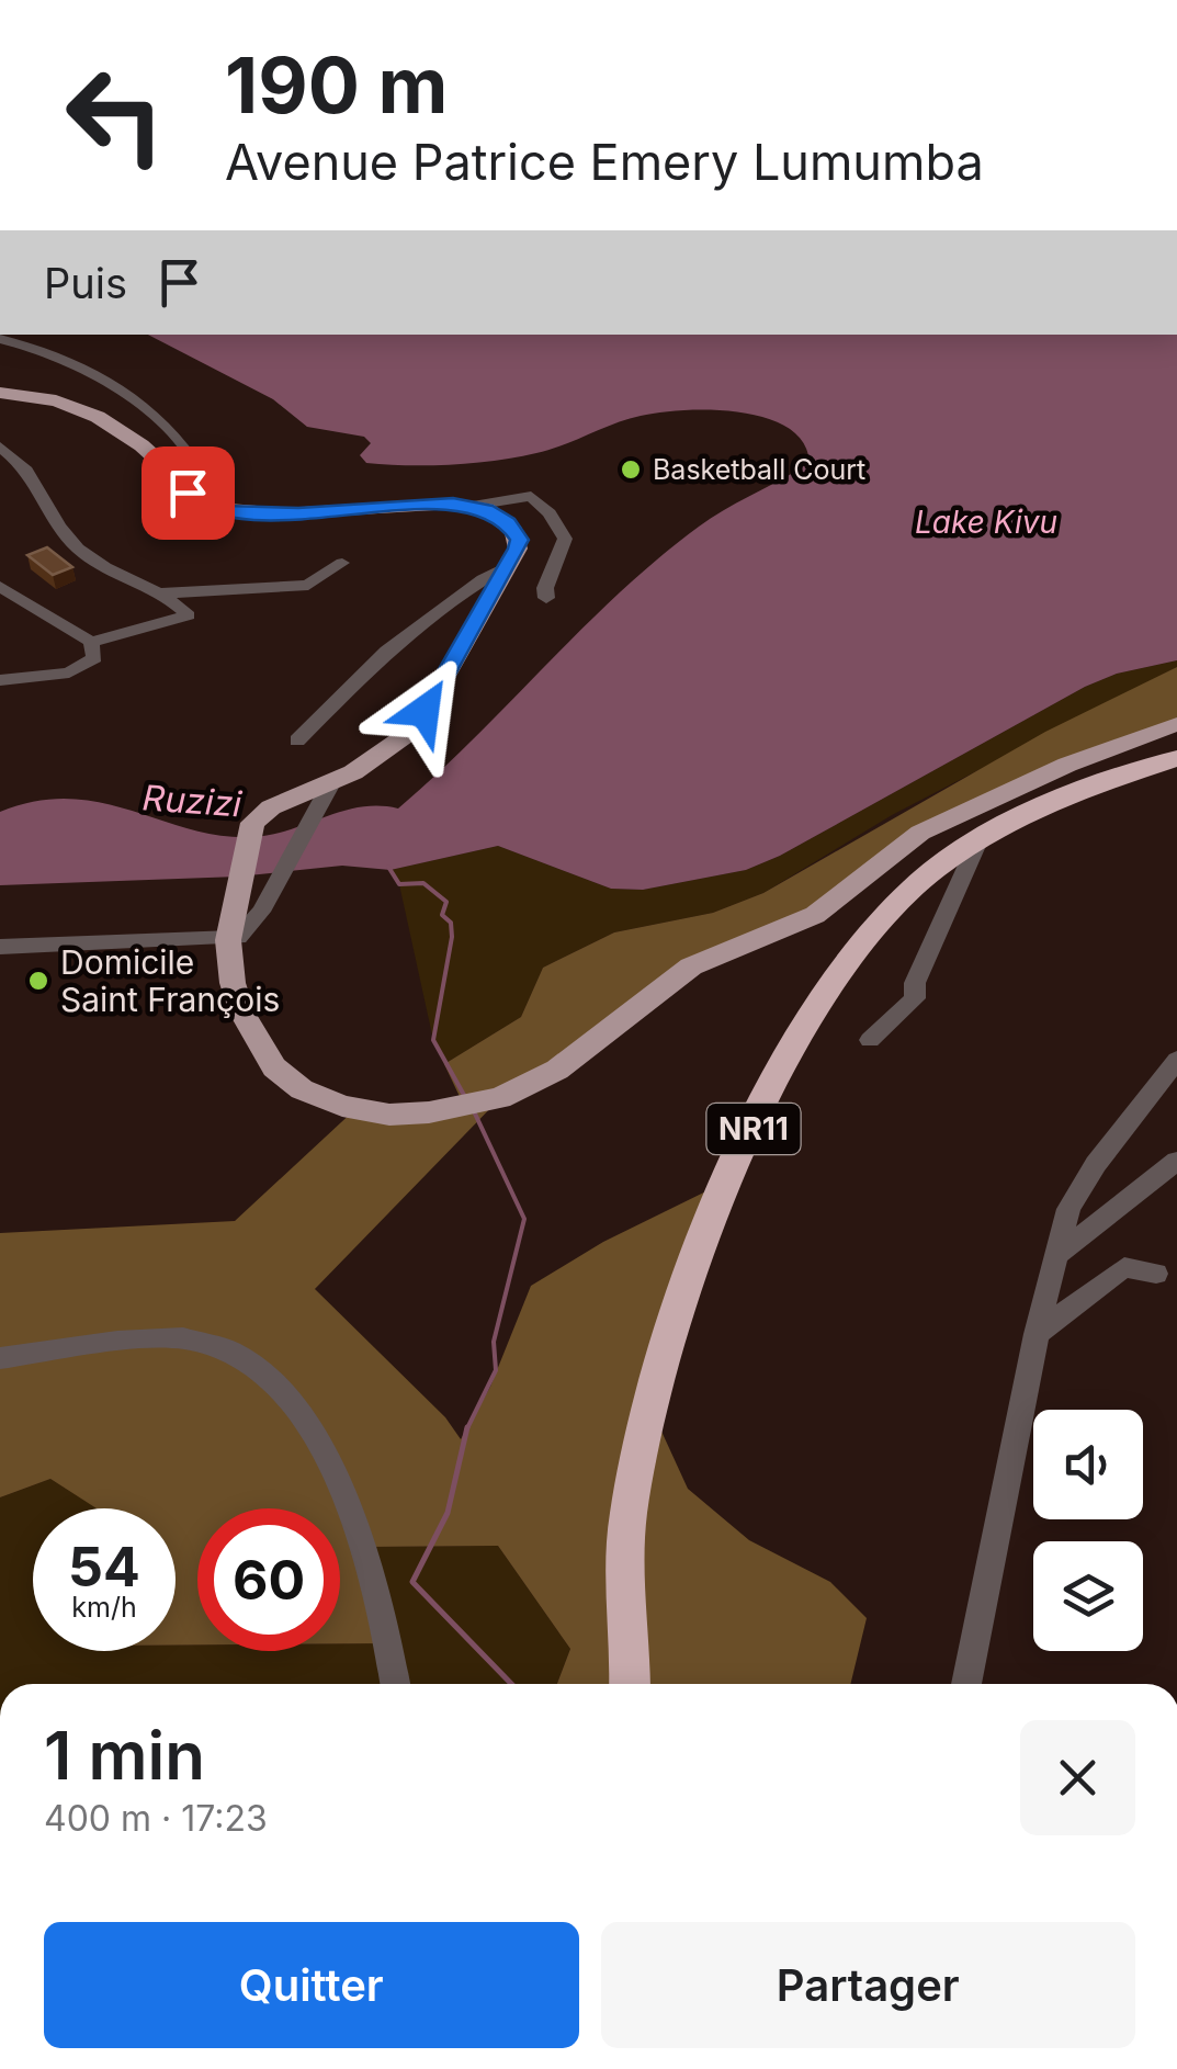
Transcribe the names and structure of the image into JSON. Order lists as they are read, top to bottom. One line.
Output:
{"streets":{"highway":["NR11"]},"water":["Lake Kivu","Ruzizi"],"places":["Basketball Court","Domicile Saint François"],"page":{"turn":["190 m","Avenue Patrice Emery Lumumba"],"then":"Puis","speed":"54 km/h","limit":"60","heading":["1 min","400 m · 17:23"],"buttons":["Quitter","Partager"]}}
